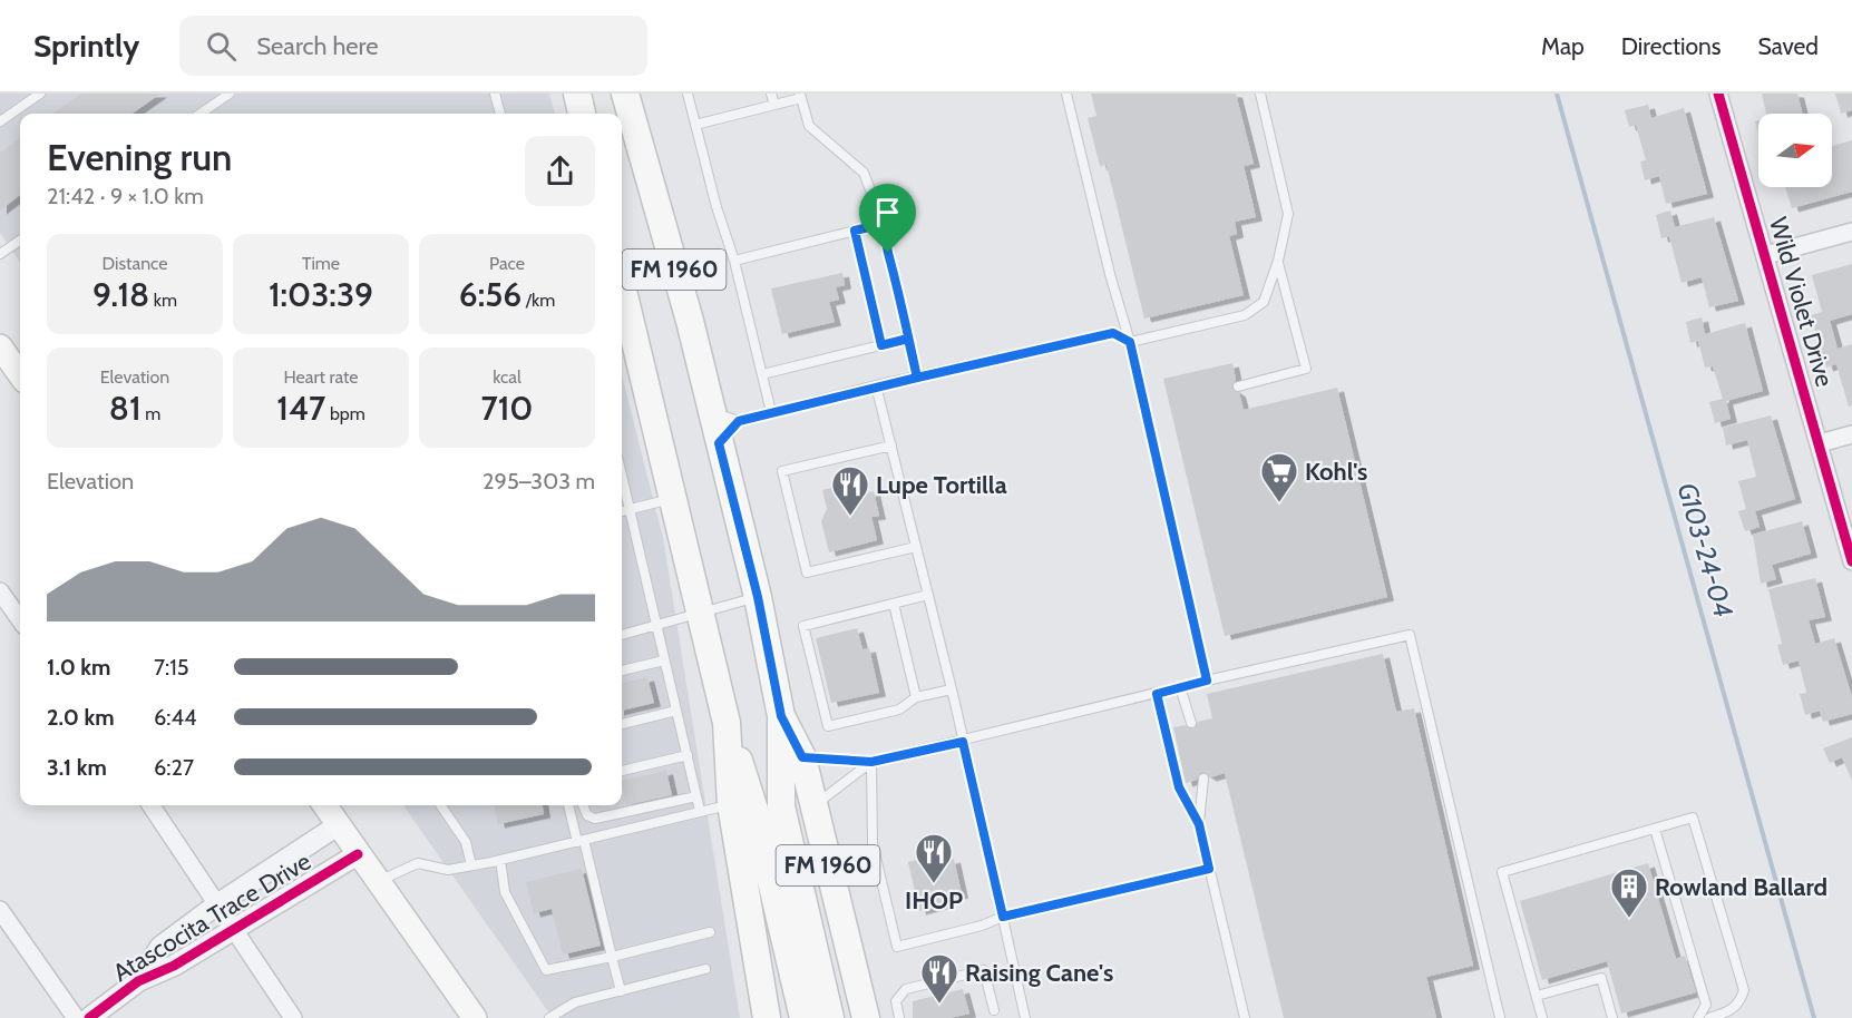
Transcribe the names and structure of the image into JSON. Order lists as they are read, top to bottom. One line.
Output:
{"streets":{"main road":["FM 1960"],"street":["Wild Violet Drive","Atascocita Trace Drive"]},"water":["G103-24-04"],"places":{"supermarket":["Kohl's"],"restaurant":["Lupe Tortilla","IHOP","Raising Cane's"],"building":["Rowland Ballard"]},"north":"right","page":{"header":"Sprintly","search":"Search here","nav":["Map","Directions","Saved"],"heading":["Evening run","21:42 · 9 × 1.0 km"],"stats":[["Distance","9.18 km"],["Time","1:03:39"],["Pace","6:56 /km"],["Elevation","81 m"],["Heart rate","147 bpm"],["kcal","710"]],"chart":["Elevation","295–303 m"],"list":[{"name":"1.0 km","note":"7:15"},{"name":"2.0 km","note":"6:44"},{"name":"3.1 km","note":"6:27"}]}}
